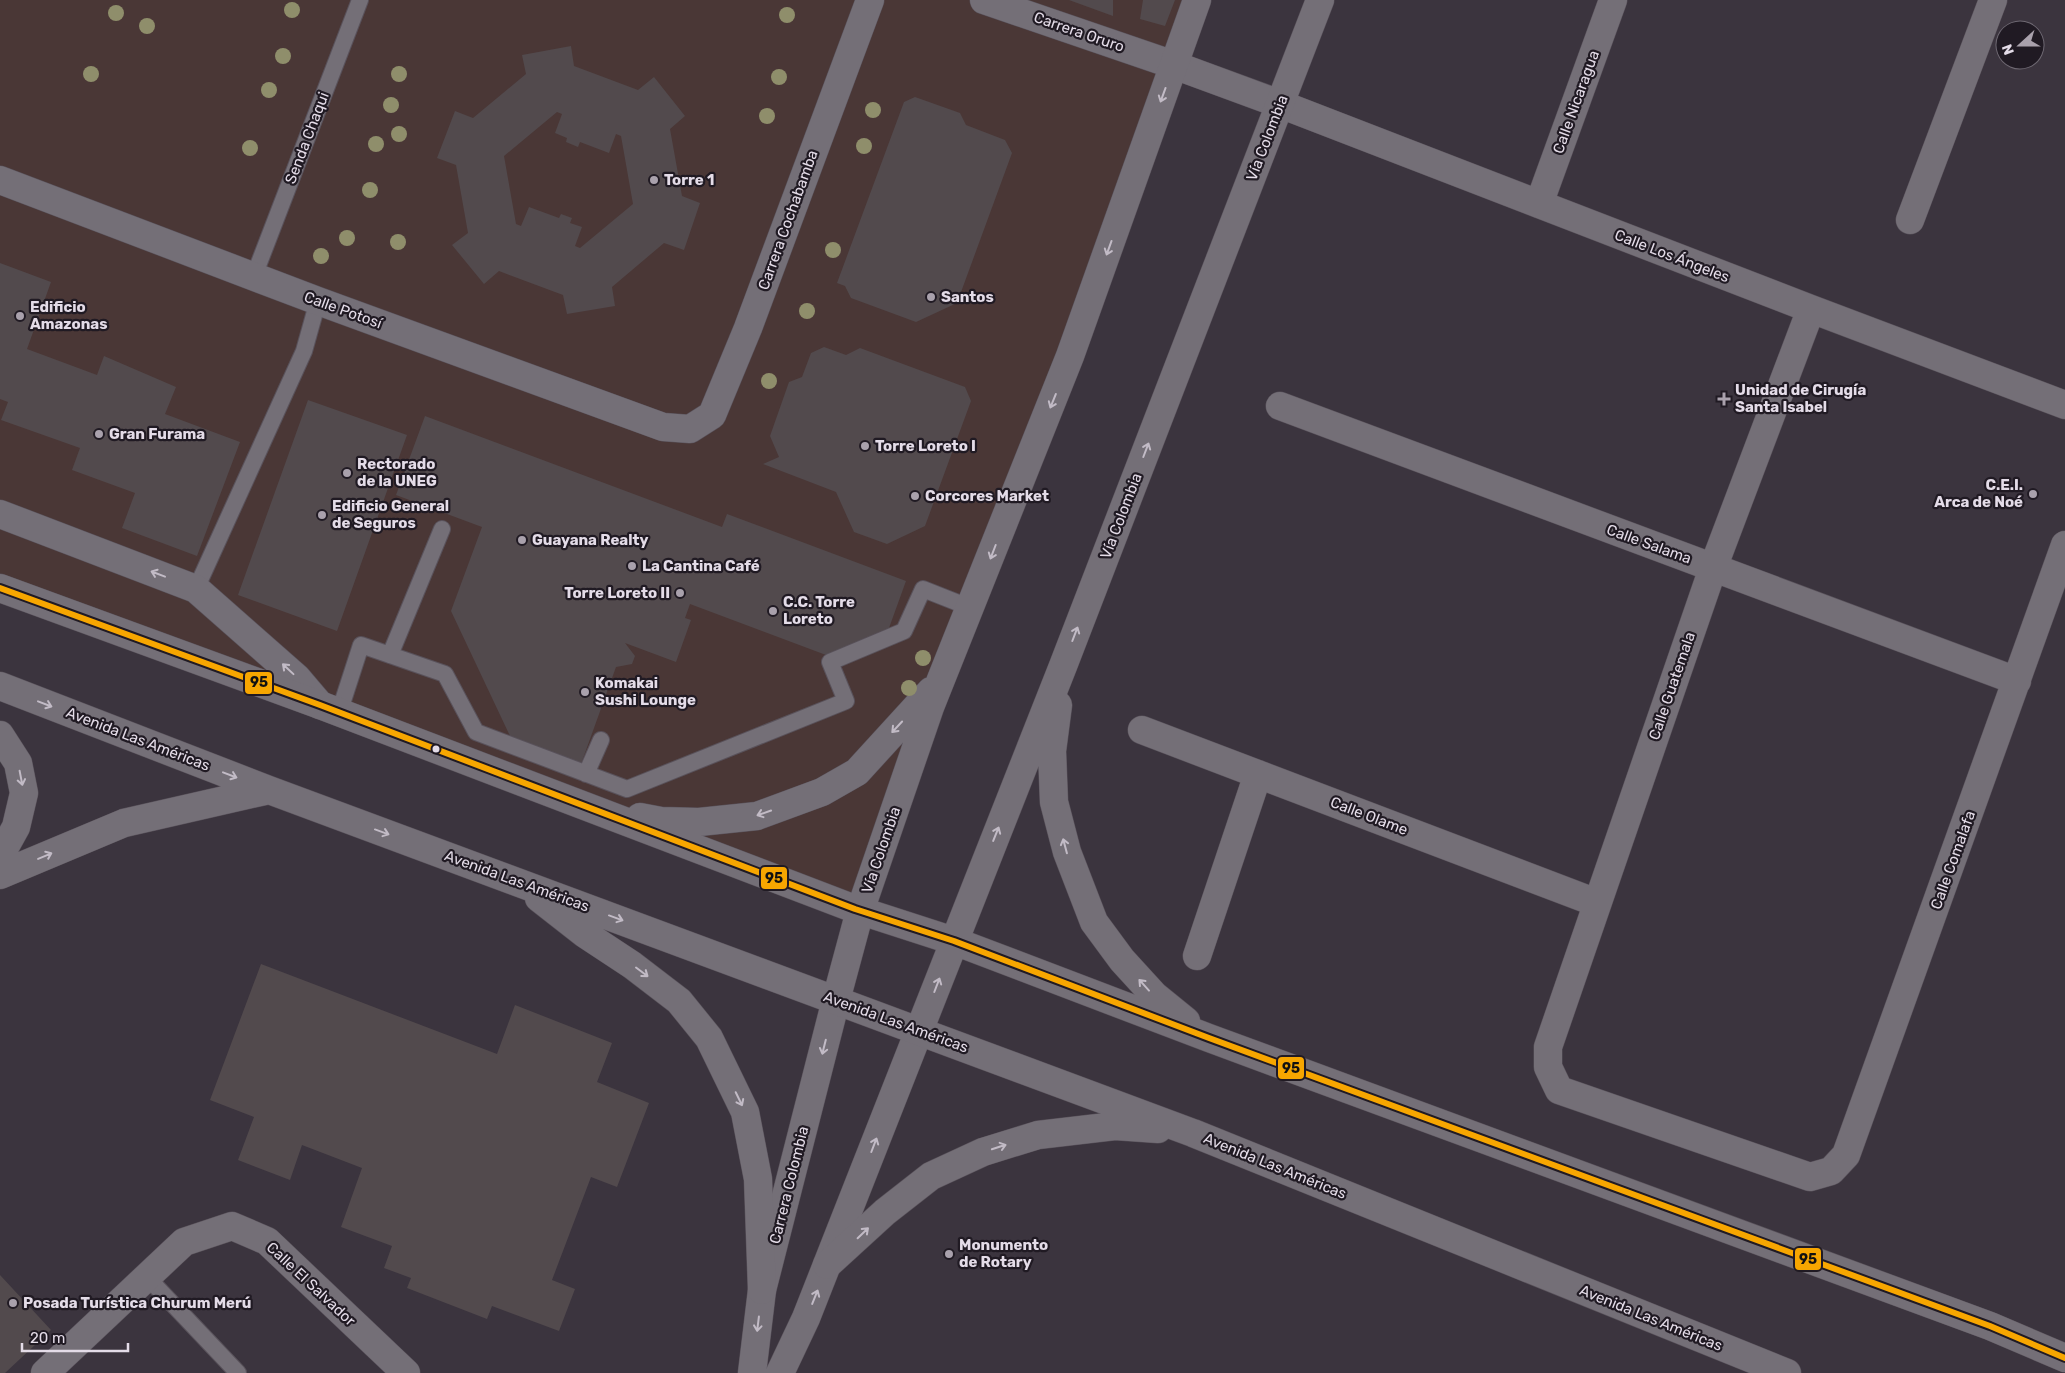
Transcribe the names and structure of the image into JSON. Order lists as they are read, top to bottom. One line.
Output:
{"streets":{"main road":["Carrera Oruro","Calle Nicaragua","Vía Colombia","Carrera Cochabamba","Calle Los Ángeles","Calle Potosí","Calle Salama","Calle Guatemala","Avenida Las Américas","Calle Olame","Calle Comalafa","Carrera Colombia","Calle El Salvador"],"lane":["Senda Chaqui"]},"crossings":[["Carrera Oruro","Vía Colombia"],["Carrera Oruro","Calle Los Ángeles"],["Calle Nicaragua","Calle Los Ángeles"],["Senda Chaqui","Calle Potosí"],["Vía Colombia","Calle Los Ángeles"],["Vía Colombia","Avenida Las Américas"],["Vía Colombia","Carrera Colombia"],["Carrera Cochabamba","Calle Potosí"],["Calle Los Ángeles","Calle Guatemala"],["Calle Salama","Calle Guatemala"],["Calle Salama","Calle Comalafa"],["Calle Guatemala","Calle Olame"],["Calle Guatemala","Calle Comalafa"],["Avenida Las Américas","Carrera Colombia"]],"places":{"other":["Torre 1","Santos","Edificio Amazonas","Gran Furama","Torre Loreto I","Rectorado de la UNEG","C.E.I. Arca de Noé","Corcores Market","Edificio General de Seguros","Guayana Realty","La Cantina Café","Torre Loreto II","C.C. Torre Loreto","Komakai Sushi Lounge","Monumento de Rotary","Posada Turística Churum Merú"],"health":["Unidad de Cirugía Santa Isabel"]},"lines":["transit line 95"],"scale_bar":"20 m","north":"left"}
